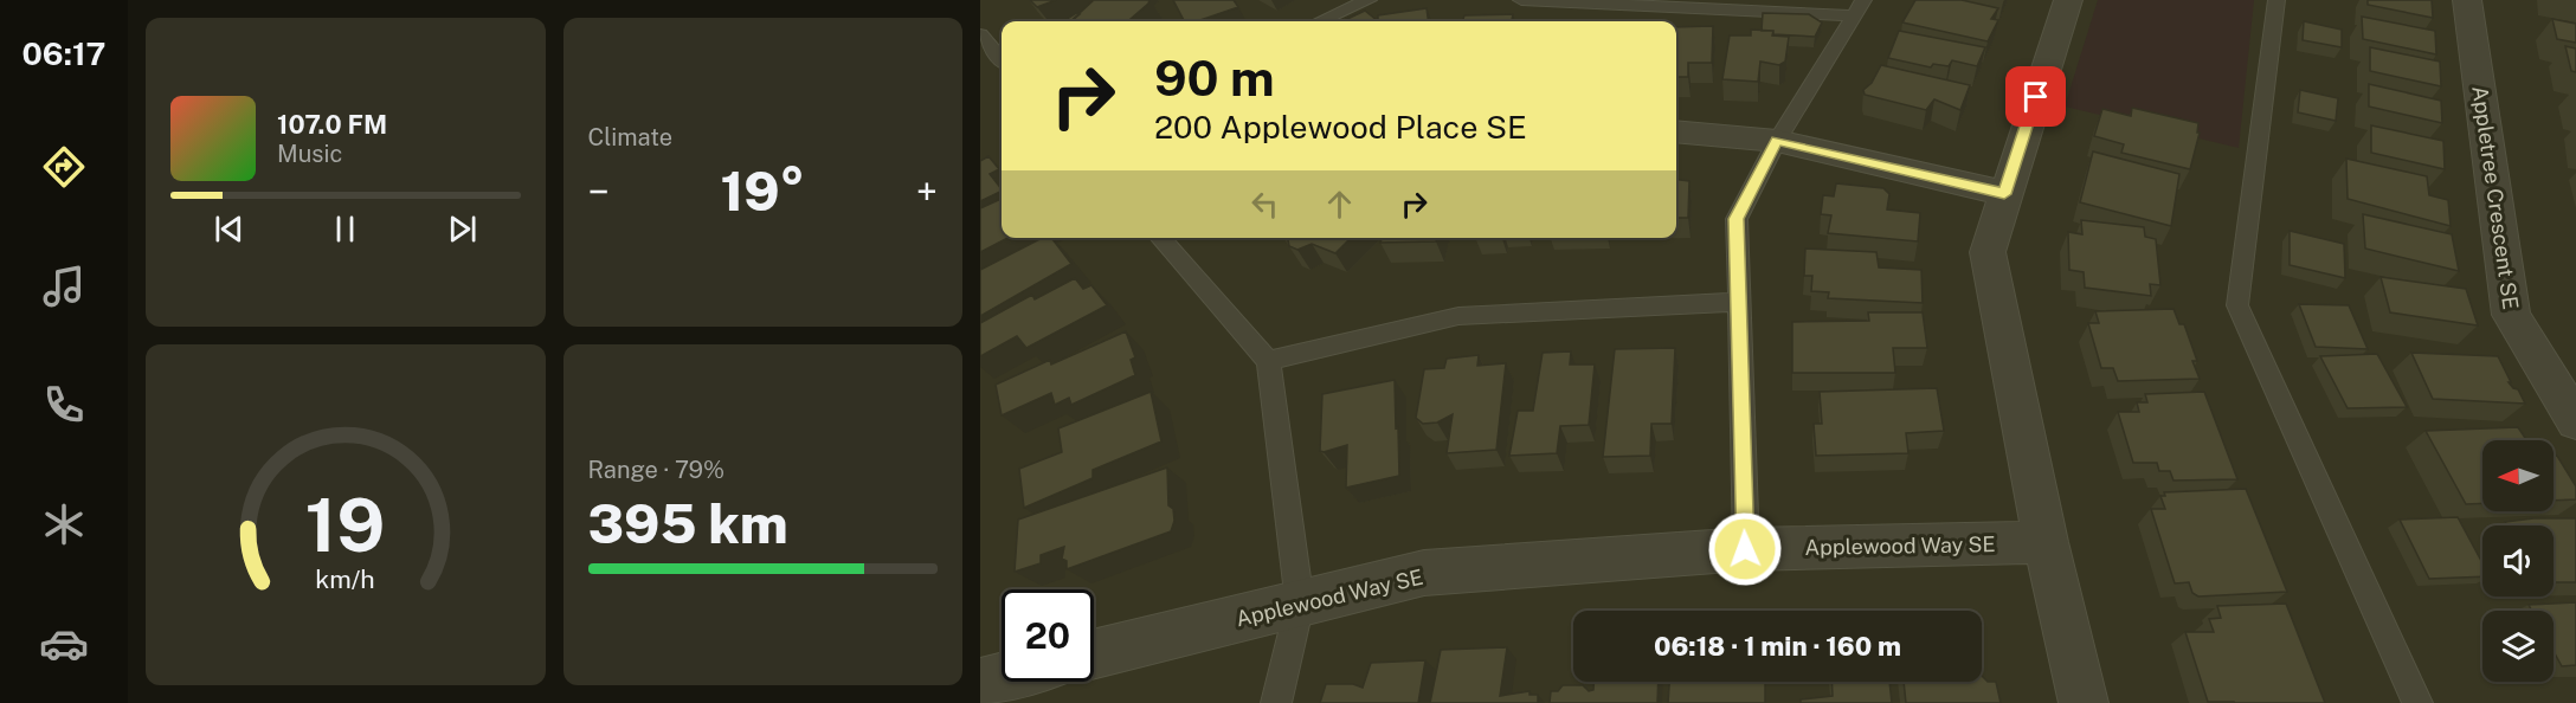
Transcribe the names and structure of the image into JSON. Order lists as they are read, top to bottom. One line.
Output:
{"streets":{"street":["Appletree Crescent SE","Applewood Way SE"]},"north":"left","page":{"tabs":"06:17","tile":["Climate",["Range · 79%","395 km"]],"turn":["90 m","200 Applewood Place SE"],"song":["107.0 FM","Music"],"heat":["−","19°","+"],"limit":"20","trip":"06:18 · 1 min · 160 m","gauge":["19","km/h"]}}
